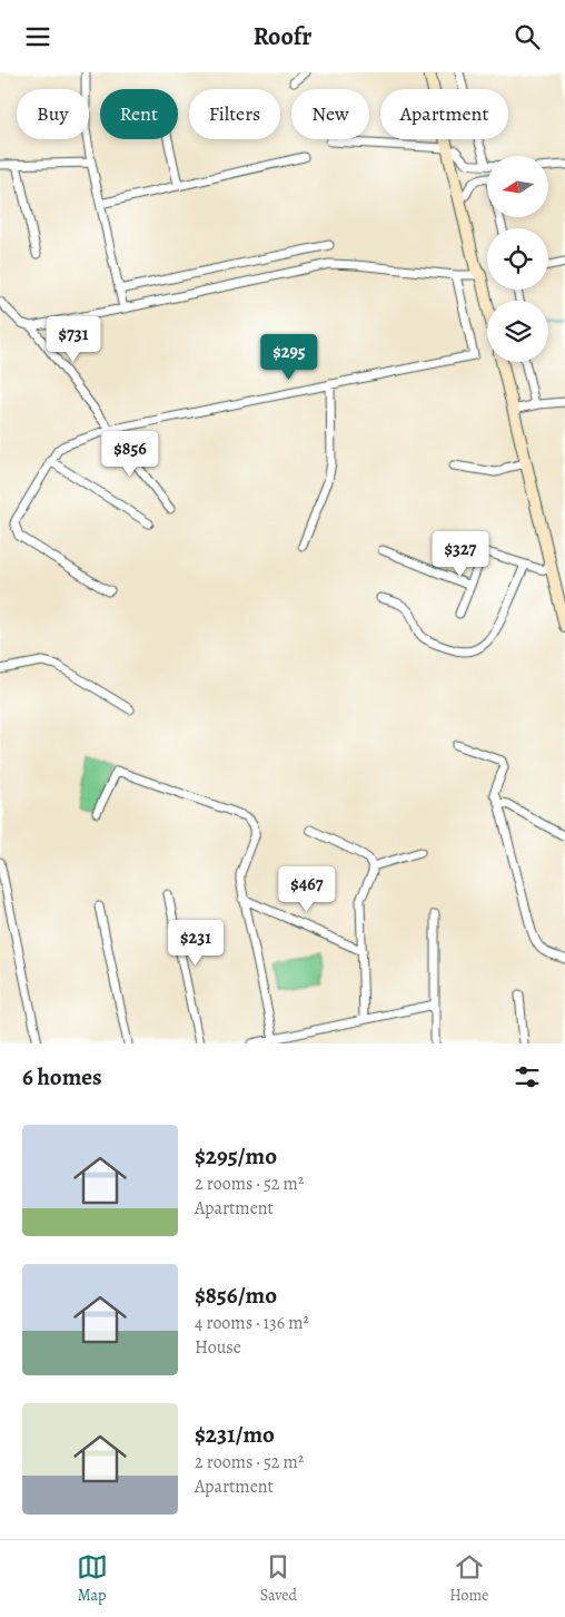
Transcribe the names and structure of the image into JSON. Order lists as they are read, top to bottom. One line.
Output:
{"north":"left","page":{"header":"Roofr","chip":["Buy","Rent","Filters","New","Apartment"],"price":["$731","$295","$856","$327","$467","$231"],"heading":"6 homes","list":[{"name":"$295/mo","note":"2 rooms · 52 m² · Apartment"},{"name":"$856/mo","note":"4 rooms · 136 m² · House"},{"name":"$231/mo","note":"2 rooms · 52 m² · Apartment"}],"tabs":["Map","Saved","Home"]}}
